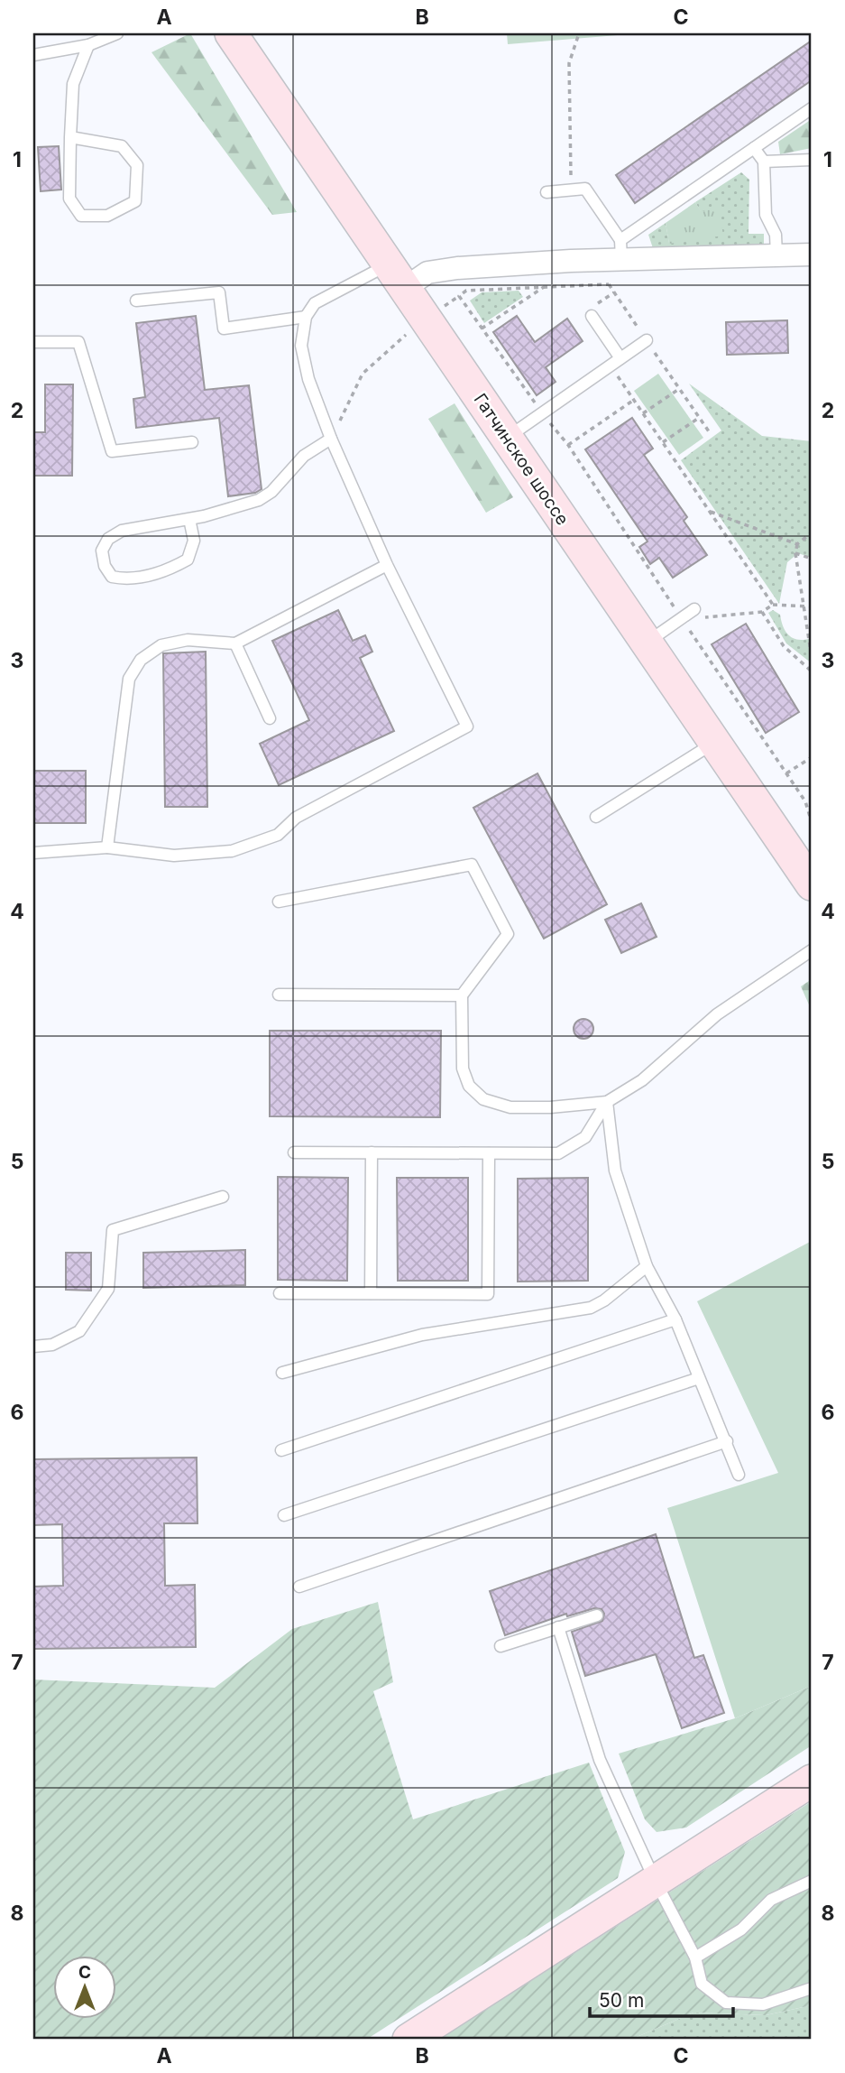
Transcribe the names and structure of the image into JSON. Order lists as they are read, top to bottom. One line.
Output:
{"streets":{"main road":["Гатчинское шоссе"]},"scale_bar":"50 m","north":"top","grid":{"columns":["A","B","C"],"rows":["1","2","3","4","5","6","7","8"]}}
